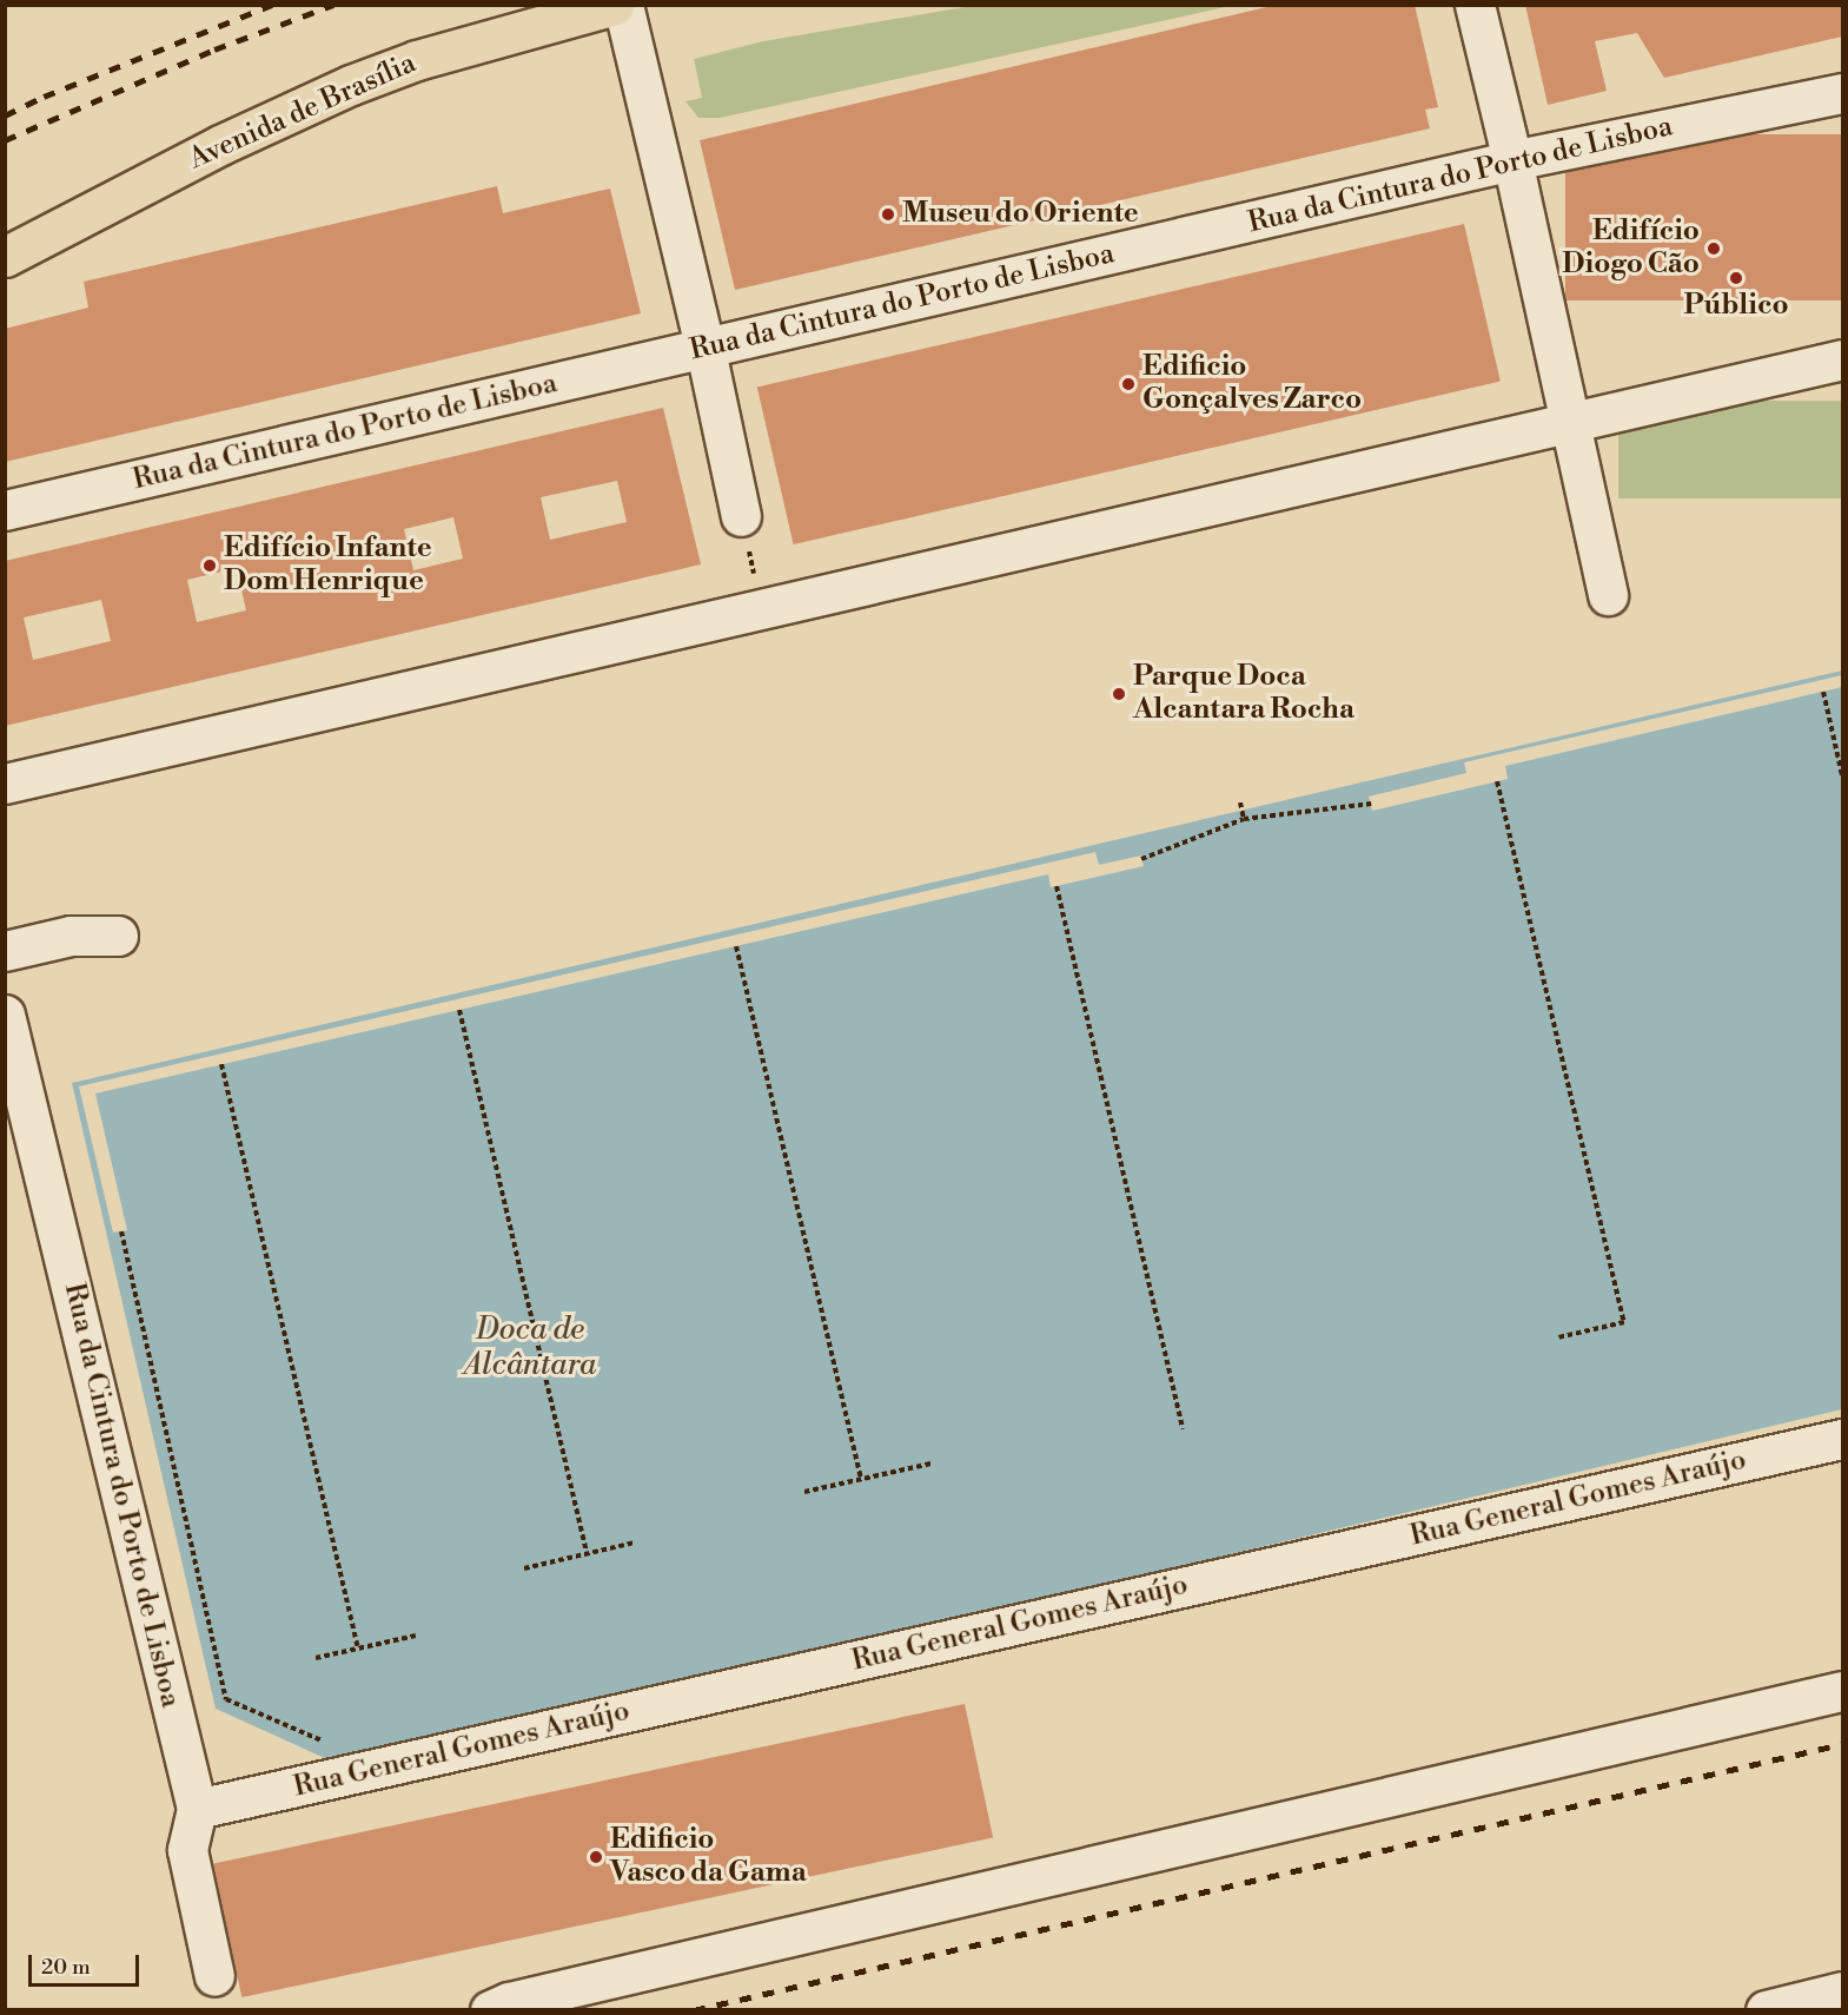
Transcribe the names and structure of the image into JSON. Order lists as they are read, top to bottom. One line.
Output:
{"streets":{"main road":["Avenida de Brasília"],"street":["Rua da Cintura do Porto de Lisboa","Rua General Gomes Araújo"]},"crossings":[["Rua da Cintura do Porto de Lisboa","Rua General Gomes Araújo"]],"water":["Doca de Alcântara"],"places":["Museu do Oriente","Edifício Diogo Cão","Público","Edificio Gonçalves Zarco","Edifício Infante Dom Henrique","Parque Doca Alcantara Rocha","Edificio Vasco da Gama"],"scale_bar":"20 m"}
